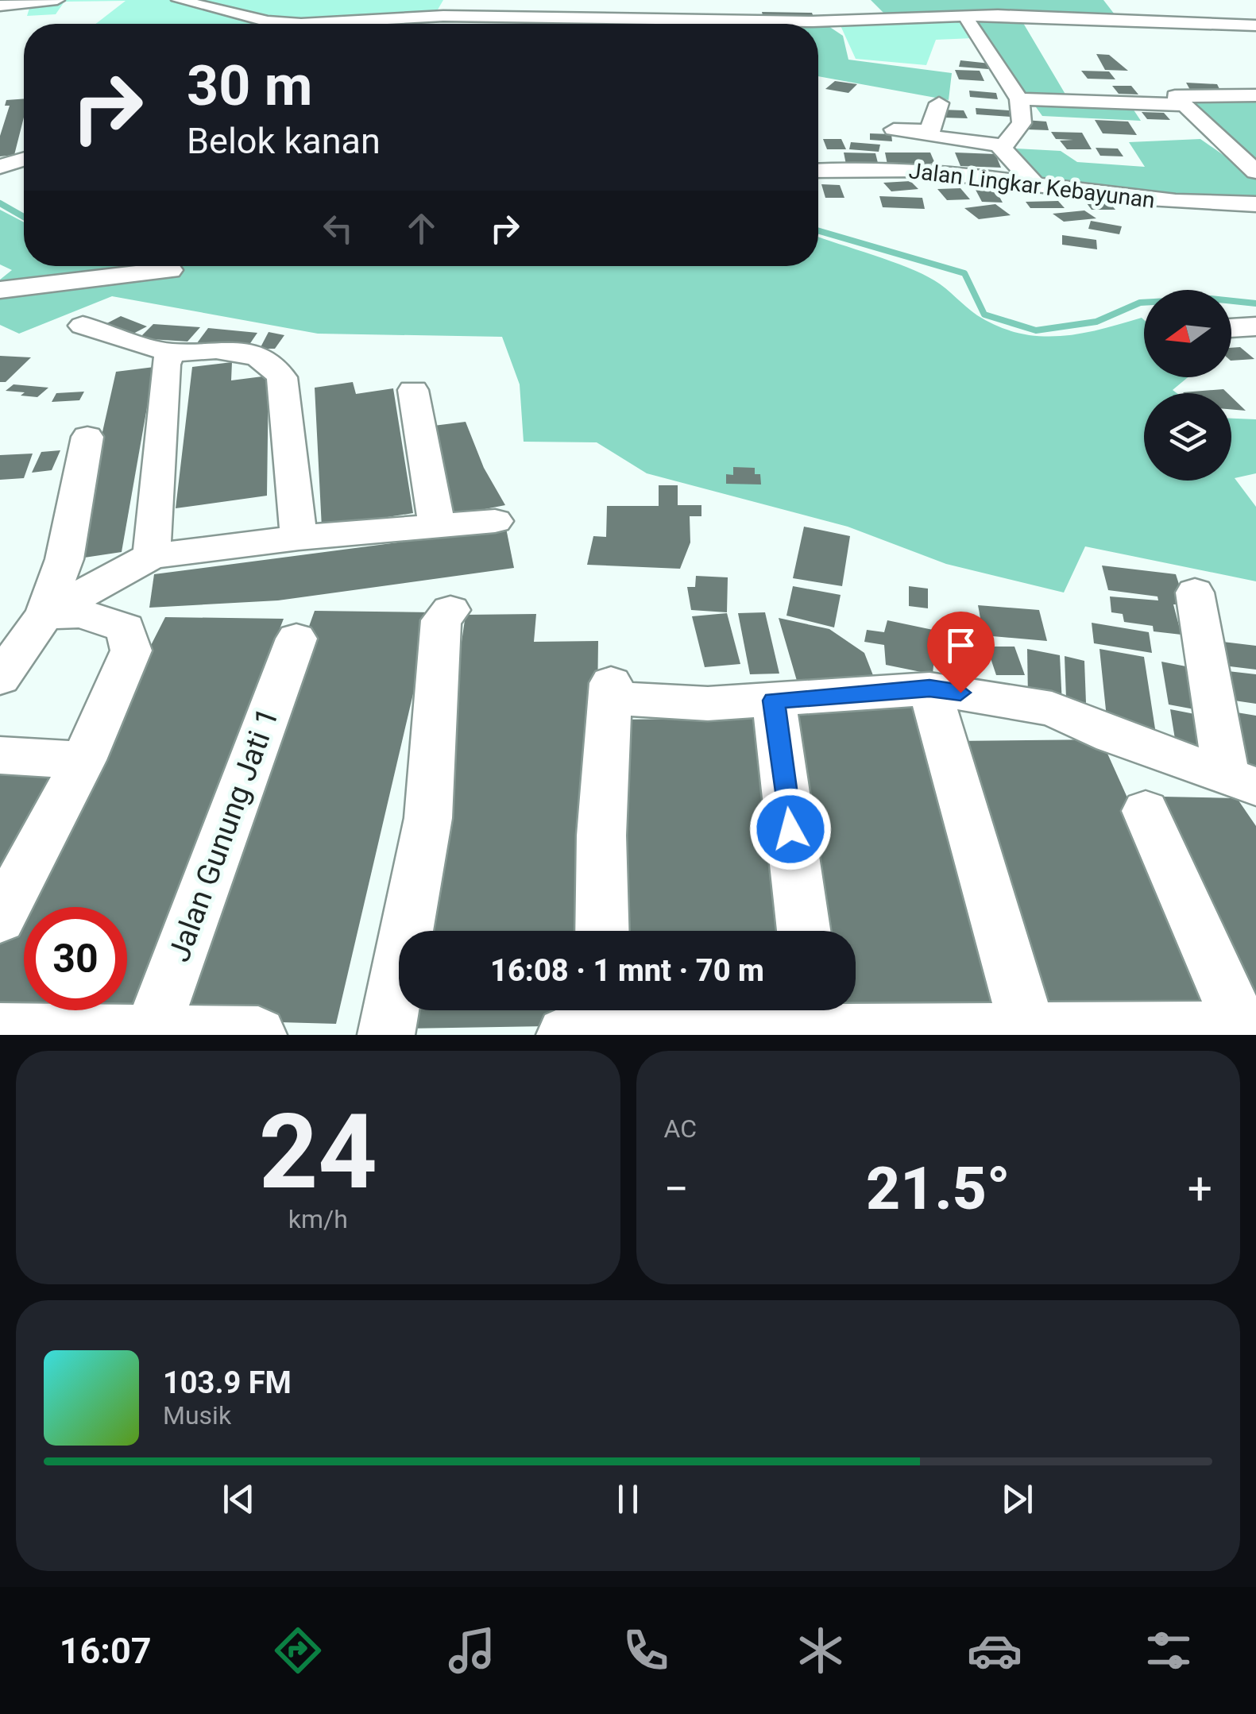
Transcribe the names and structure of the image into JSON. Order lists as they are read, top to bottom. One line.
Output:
{"streets":{"street":["Jalan Lingkar Kebayunan","Jalan Gunung Jati 1"]},"north":"left","page":{"turn":["30 m","Belok kanan"],"limit":"30","trip":"16:08 · 1 mnt · 70 m","tile":[["24","km/h"],"AC"],"heat":["−","21.5°","+"],"song":["103.9 FM","Musik"],"tabs":"16:07"}}
